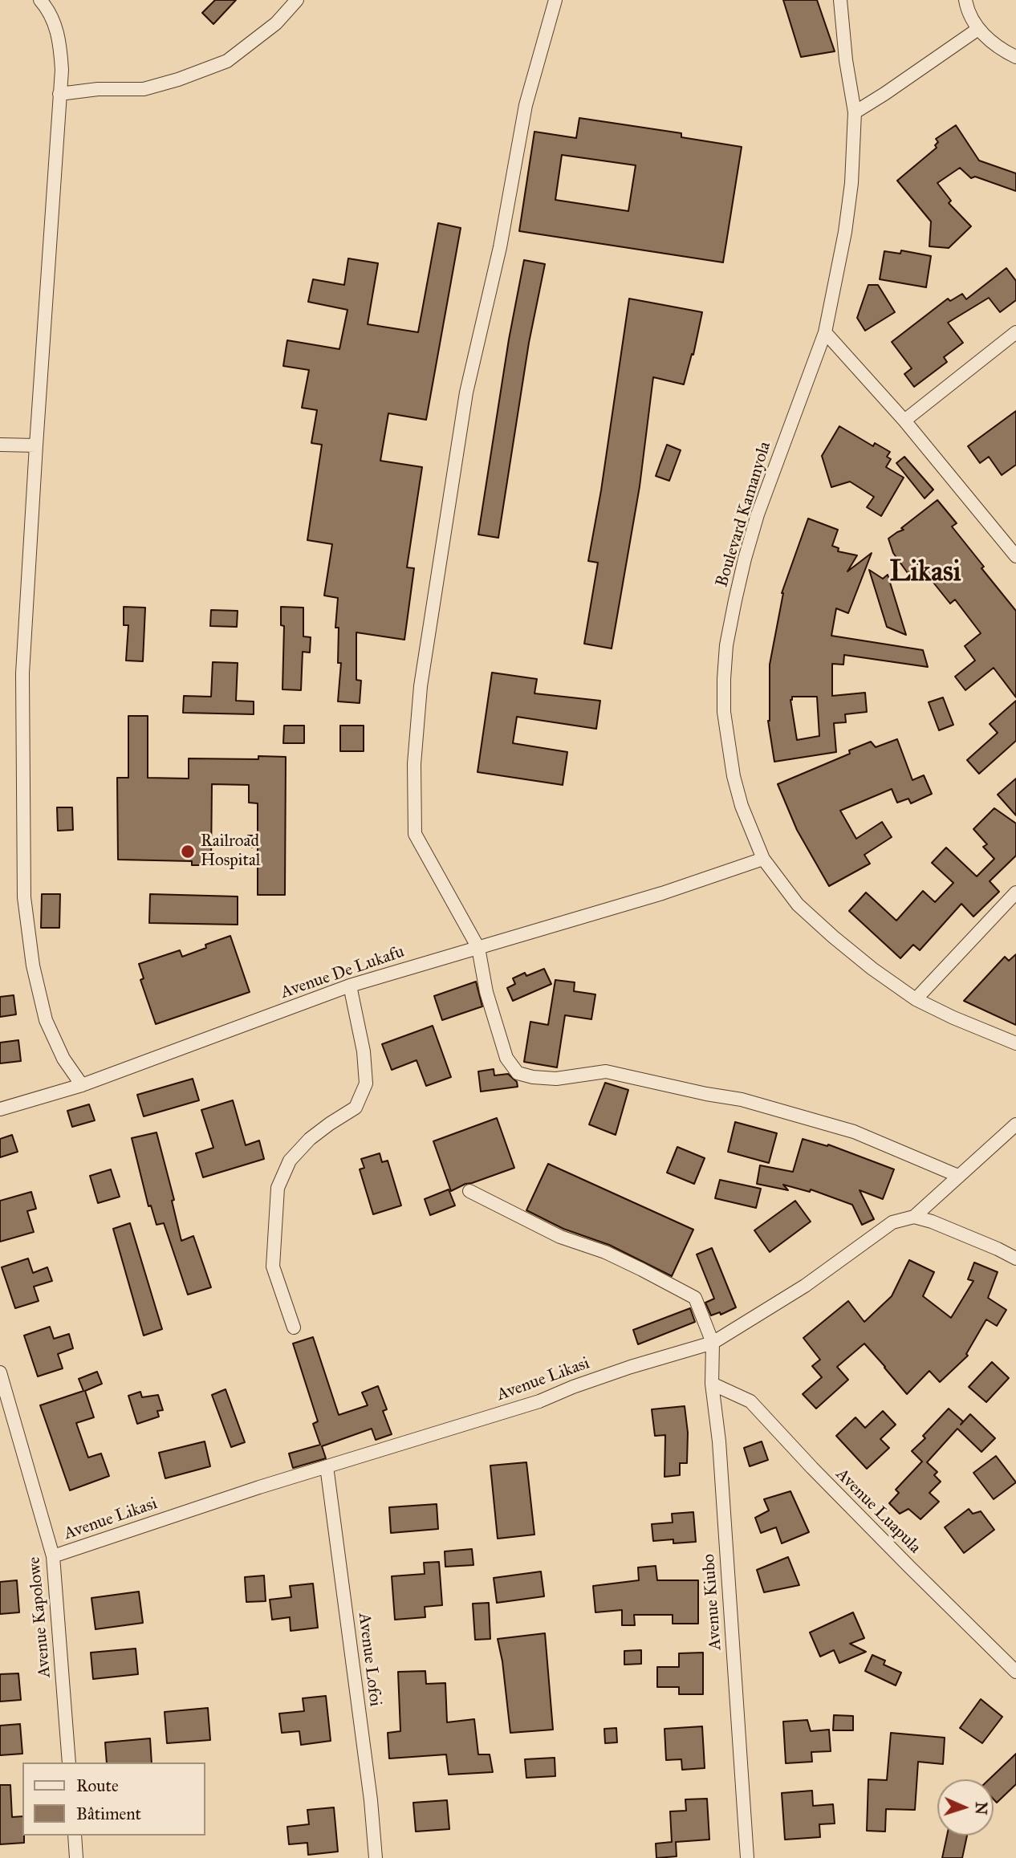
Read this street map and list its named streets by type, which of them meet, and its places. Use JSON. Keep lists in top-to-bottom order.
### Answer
{
  "streets": {
    "street": [
      "Boulevard Kamanyola",
      "Avenue De Lukafu",
      "Avenue Likasi",
      "Avenue Luapula",
      "Avenue Kiubo",
      "Avenue Kapolowe",
      "Avenue Lofoi"
    ]
  },
  "crossings": [
    ["Boulevard Kamanyola", "Avenue De Lukafu"],
    ["Avenue Likasi", "Avenue Kiubo"],
    ["Avenue Likasi", "Avenue Kapolowe"],
    ["Avenue Likasi", "Avenue Lofoi"],
    ["Avenue Luapula", "Avenue Kiubo"]
  ],
  "districts": ["Likasi"],
  "places": ["Railroad Hospital"],
  "legend": ["Route", "Bâtiment"],
  "north": "right"
}
